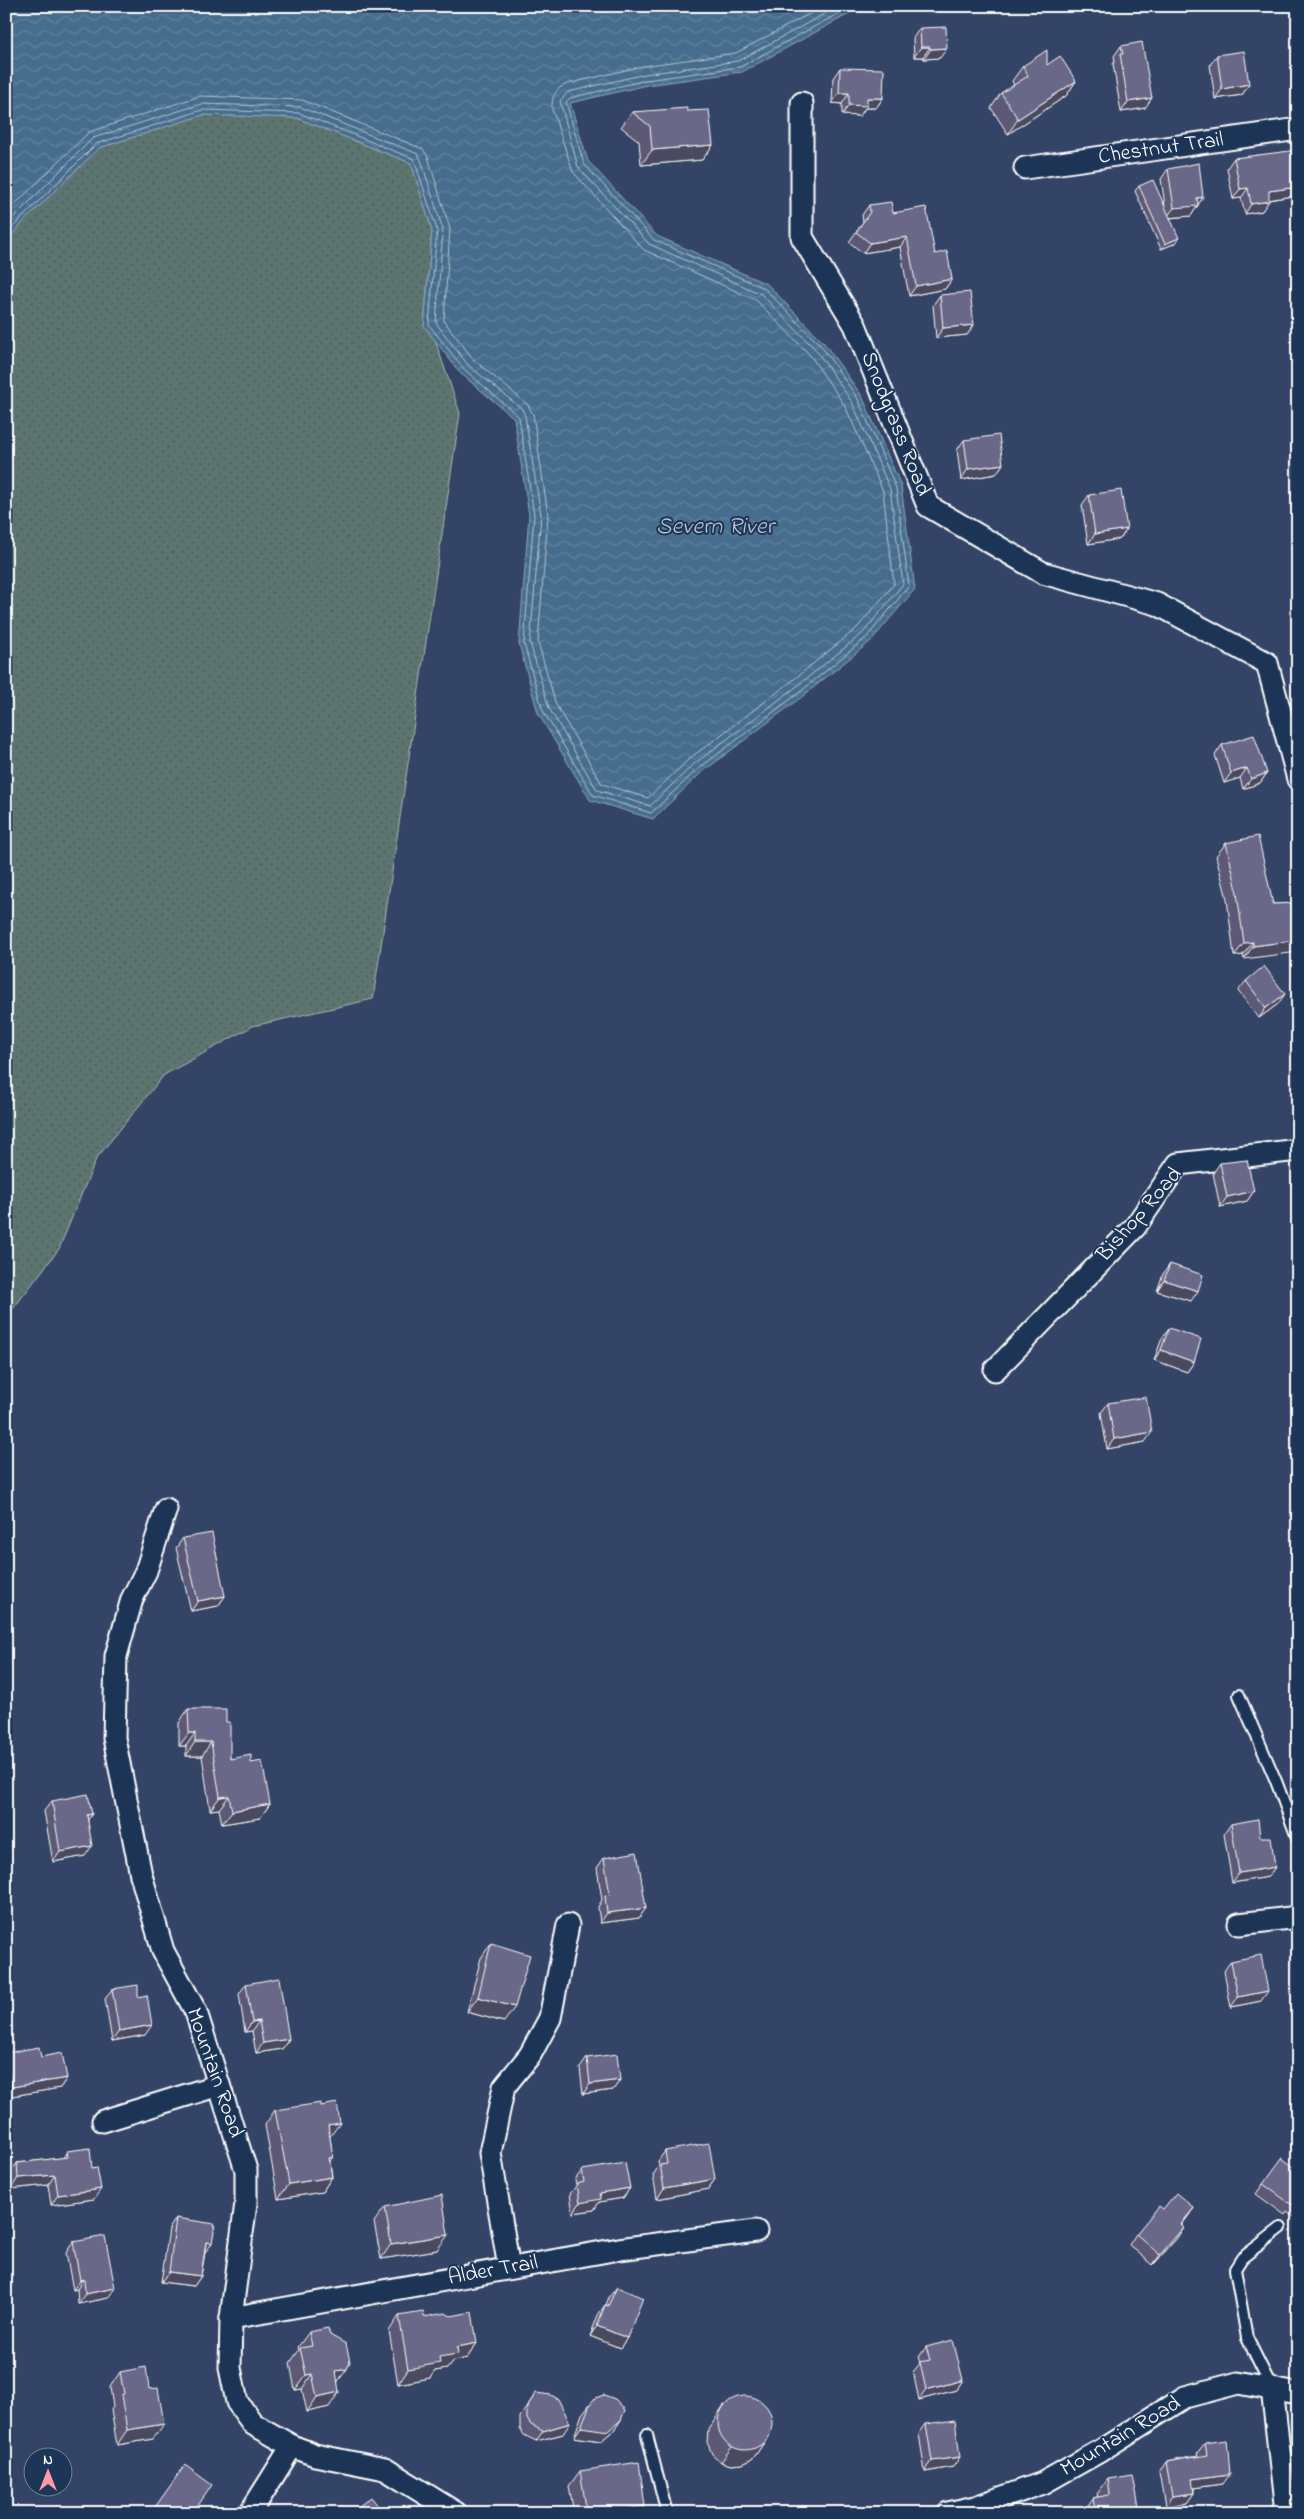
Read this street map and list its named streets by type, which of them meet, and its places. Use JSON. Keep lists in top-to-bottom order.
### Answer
{
  "streets": {
    "street": [
      "Chestnut Trail",
      "Snodgrass Road",
      "Bishop Road",
      "Mountain Road",
      "Alder Trail"
    ]
  },
  "crossings": [
    ["Mountain Road", "Alder Trail"]
  ],
  "water": ["Severn River"],
  "north": "top"
}
